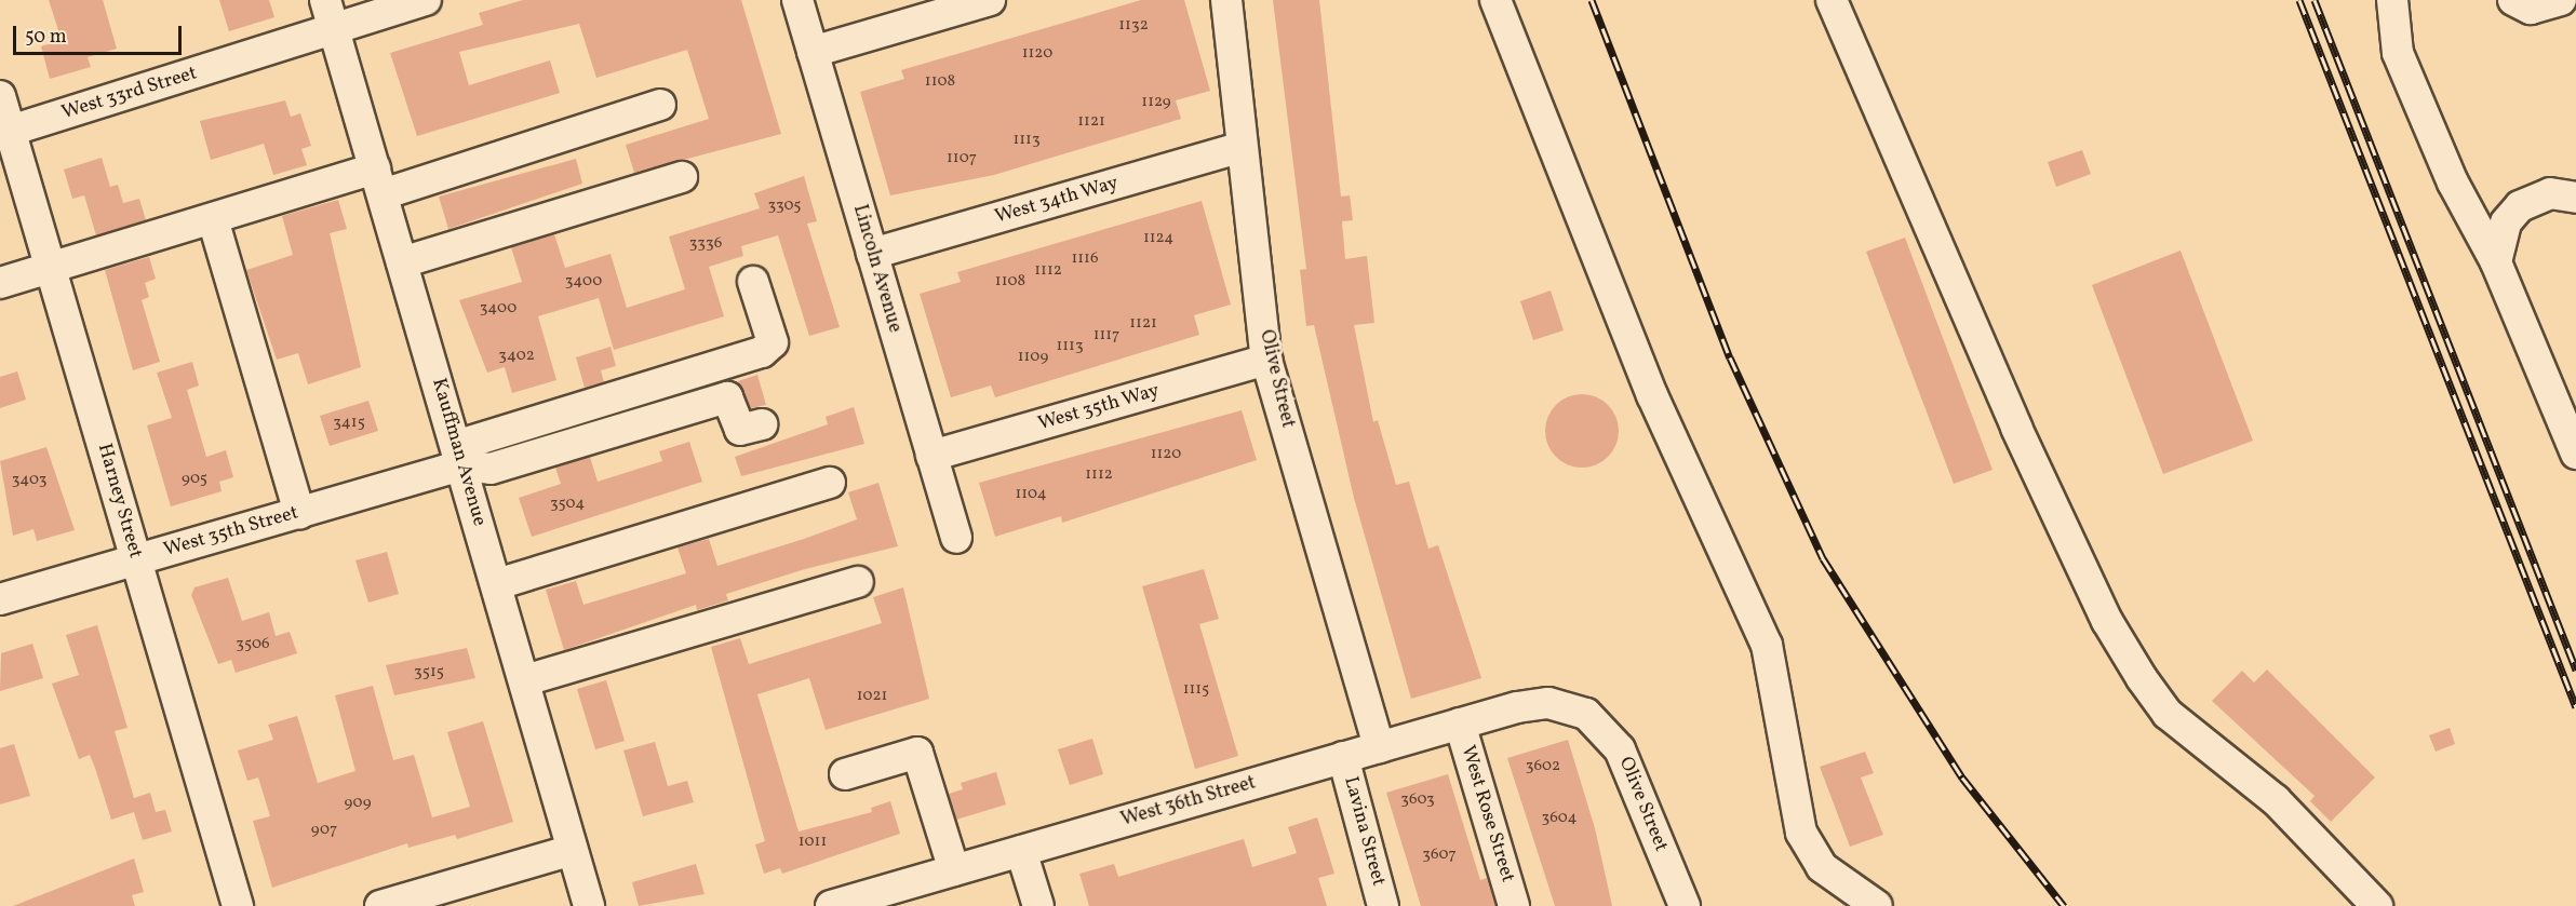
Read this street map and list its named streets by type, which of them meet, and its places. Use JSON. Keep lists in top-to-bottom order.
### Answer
{
  "streets": {
    "street": [
      "West 33rd Street",
      "West 34th Way",
      "Lincoln Avenue",
      "Olive Street",
      "West 35th Way",
      "Kauffman Avenue",
      "Harney Street",
      "West 35th Street",
      "West 36th Street",
      "West Rose Street",
      "Lavina Street"
    ]
  },
  "crossings": [
    ["West 33rd Street", "Kauffman Avenue"],
    ["West 33rd Street", "Harney Street"],
    ["West 34th Way", "Lincoln Avenue"],
    ["West 34th Way", "Olive Street"],
    ["Lincoln Avenue", "West 35th Way"],
    ["Olive Street", "West 35th Way"],
    ["Olive Street", "West 36th Street"],
    ["Kauffman Avenue", "West 35th Street"],
    ["Harney Street", "West 35th Street"],
    ["West 36th Street", "West Rose Street"],
    ["West 36th Street", "Lavina Street"]
  ],
  "house_numbers": [
    "1132",
    "1120",
    "1108",
    "1129",
    "1121",
    "1113",
    "1107",
    "3305",
    "1124",
    "3336",
    "1116",
    "1112",
    "3400",
    "1108",
    "3400",
    "1121",
    "1117",
    "1113",
    "3402",
    "1109",
    "3415",
    "1120",
    "1112",
    "905",
    "3403",
    "1104",
    "3504",
    "3506",
    "3515",
    "1115",
    "1021",
    "3602",
    "3603",
    "909",
    "3604",
    "907",
    "1011",
    "3607"
  ],
  "scale_bar": "50 m"
}
